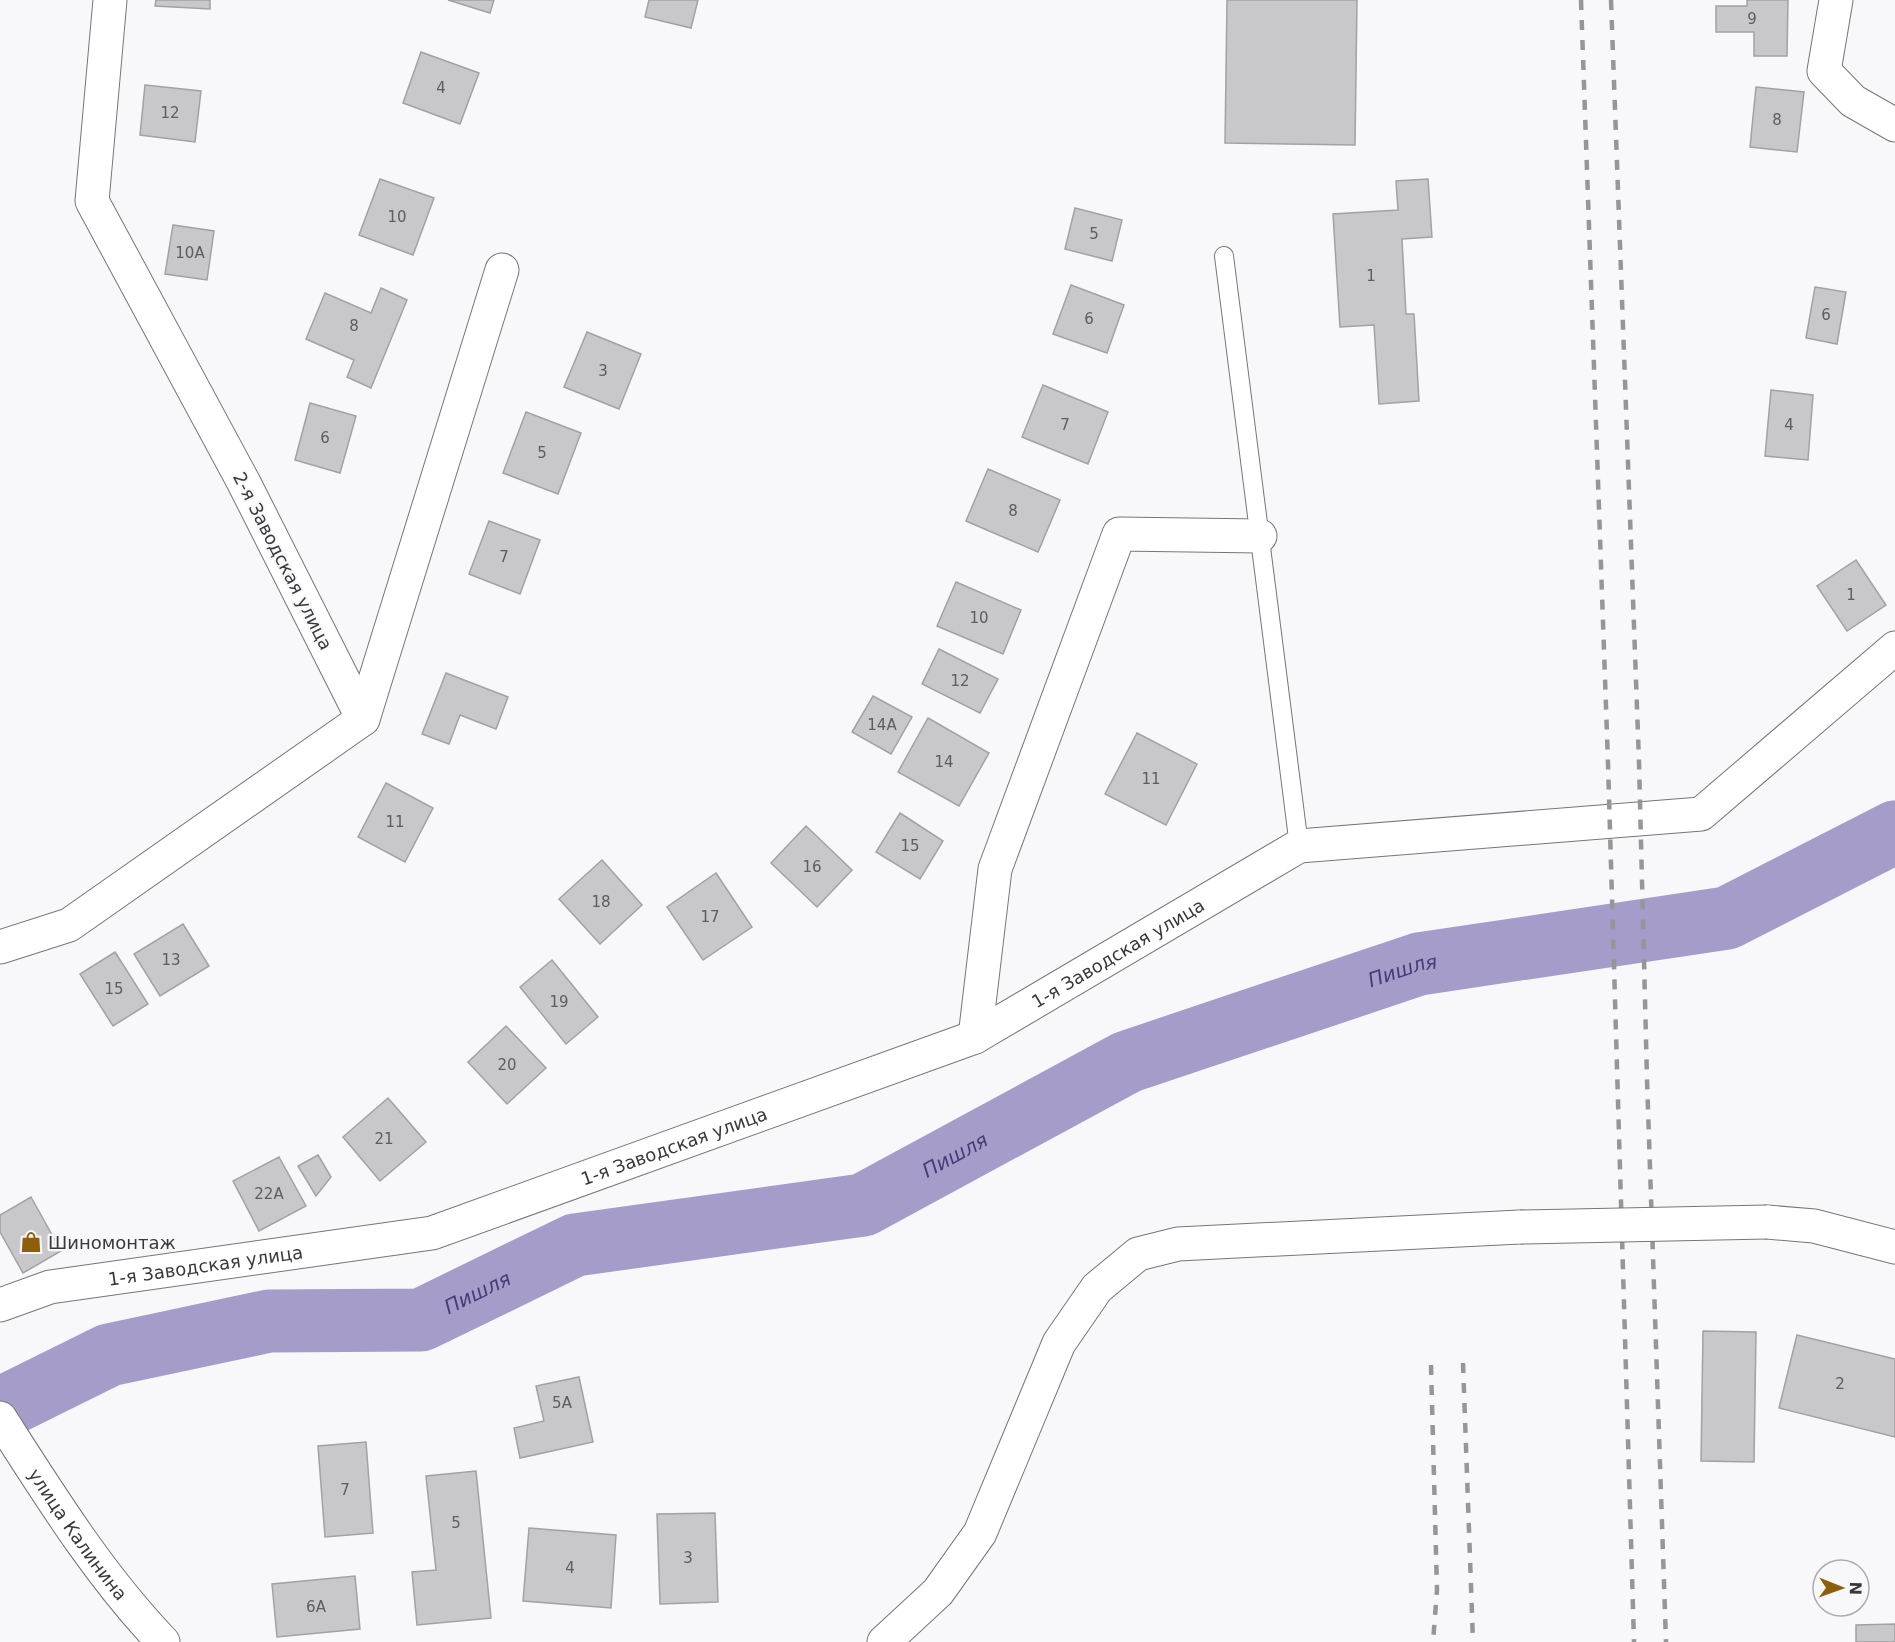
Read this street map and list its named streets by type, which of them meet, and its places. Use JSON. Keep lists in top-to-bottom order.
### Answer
{
  "streets": {
    "street": ["2-я Заводская улица", "1-я Заводская улица", "улица Калинина"]
  },
  "water": ["Пишля"],
  "places": {
    "shop": ["Шиномонтаж"]
  },
  "house_numbers": [
    "9",
    "4",
    "12",
    "8",
    "10",
    "5",
    "10А",
    "1",
    "6",
    "6",
    "8",
    "3",
    "7",
    "4",
    "6",
    "5",
    "8",
    "7",
    "1",
    "10",
    "12",
    "14А",
    "14",
    "11",
    "11",
    "15",
    "16",
    "18",
    "17",
    "13",
    "15",
    "19",
    "20",
    "21",
    "22А",
    "2",
    "5А",
    "7",
    "5",
    "3",
    "4",
    "6А"
  ],
  "north": "right"
}
